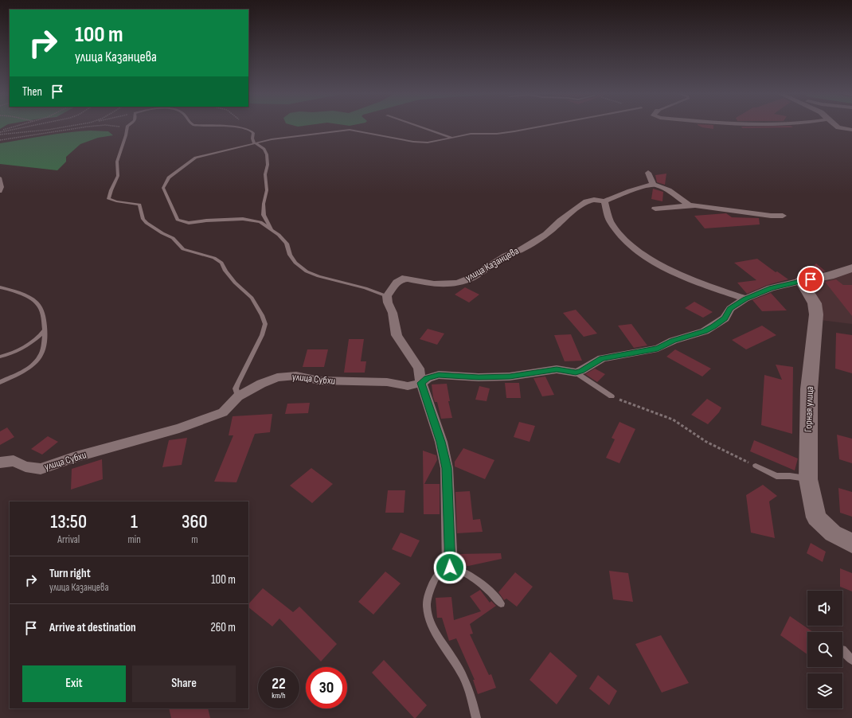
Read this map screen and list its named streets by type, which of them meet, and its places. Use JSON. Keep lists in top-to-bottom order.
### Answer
{
  "streets": {
    "street": ["улица Казанцева", "улица Субхи", "Горная улица"]
  },
  "page": {
    "turn": ["100 m", "улица Казанцева"],
    "then": "Then",
    "eta": [
      "13:50",
      "Arrival",
      "1",
      "min",
      "360",
      "m"
    ],
    "list": [
      {
        "name": "Turn right",
        "note": "улица Казанцева",
        "value": "100 m"
      },
      {
        "name": "Arrive at destination",
        "value": "260 m"
      }
    ],
    "buttons": ["Exit", "Share"],
    "speed": "22 km/h",
    "limit": "30"
  }
}
